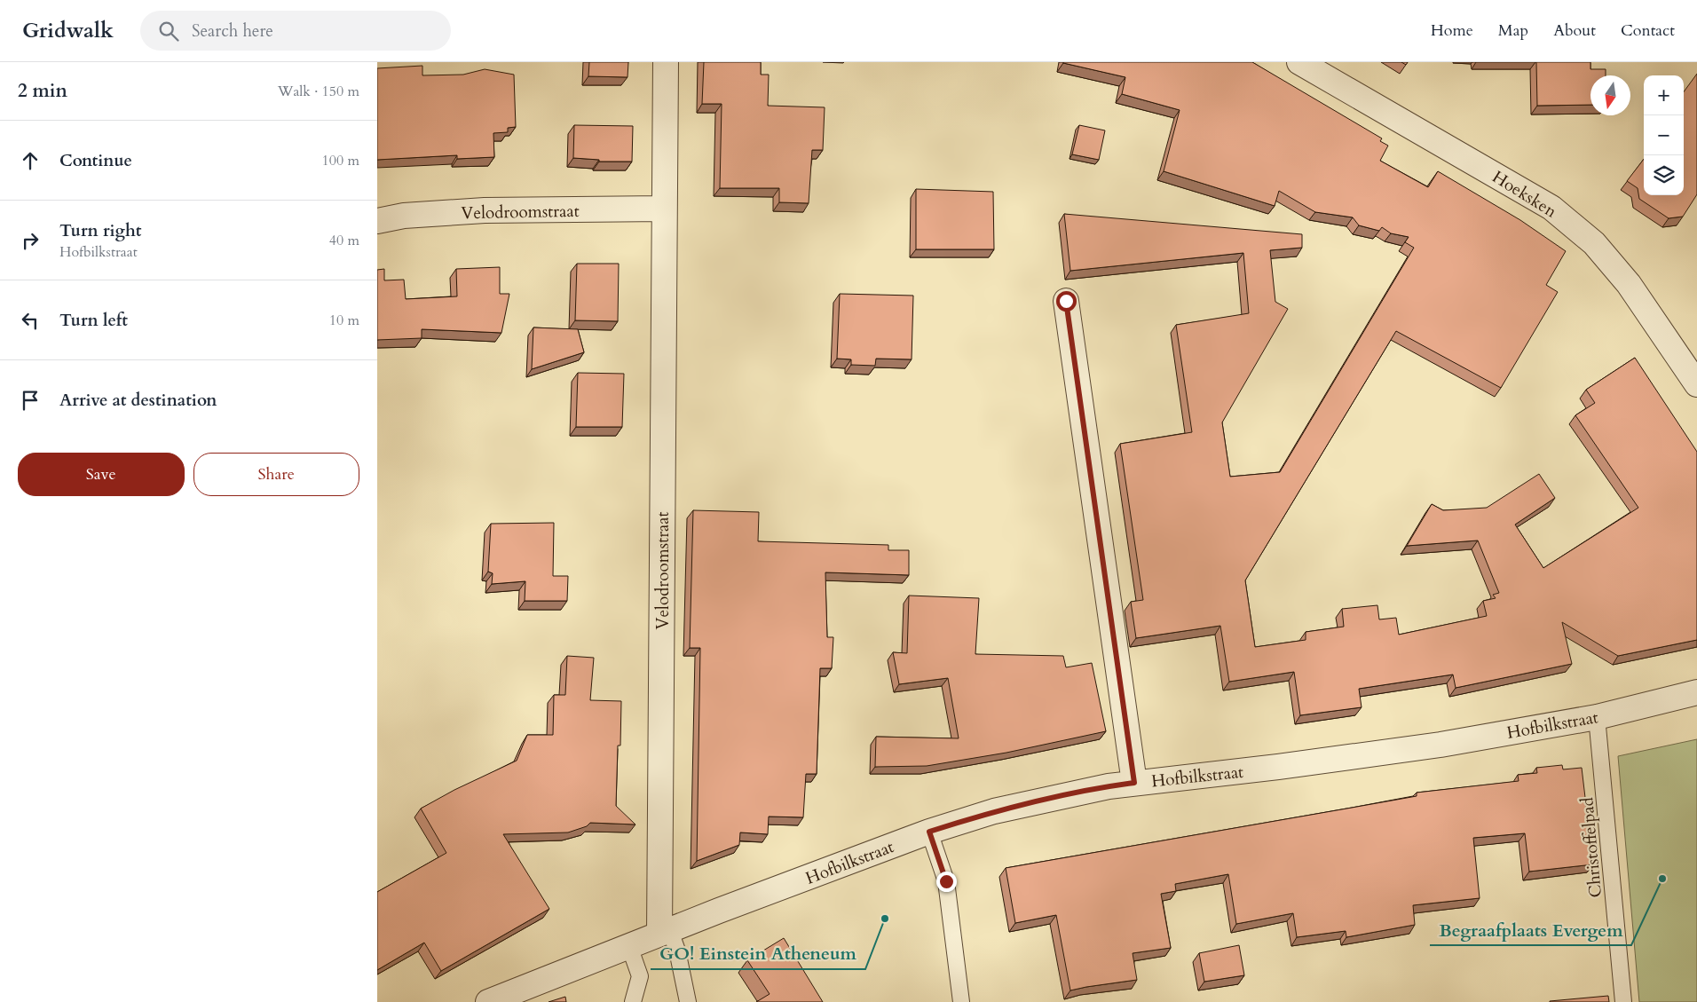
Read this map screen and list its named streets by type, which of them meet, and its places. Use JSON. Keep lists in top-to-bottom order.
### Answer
{
  "streets": {
    "street": ["Hoeksken", "Velodroomstraat", "Hofbilkstraat"],
    "lane": ["Christoffelpad"]
  },
  "crossings": [
    ["Velodroomstraat", "Hofbilkstraat"],
    ["Hofbilkstraat", "Christoffelpad"]
  ],
  "places": ["Begraafplaats Evergem", "GO! Einstein Atheneum"],
  "north": "bottom",
  "page": {
    "header": "Gridwalk",
    "search": "Search here",
    "nav": [
      "Home",
      "Map",
      "About",
      "Contact"
    ],
    "heading": ["2 min", "Walk · 150 m"],
    "map_buttons": ["+", "−"],
    "list": [
      ["Continue", "100 m"],
      ["Turn right", "Hofbilkstraat", "40 m"],
      ["Turn left", "10 m"],
      "Arrive at destination"
    ],
    "buttons": ["Save", "Share"]
  }
}
